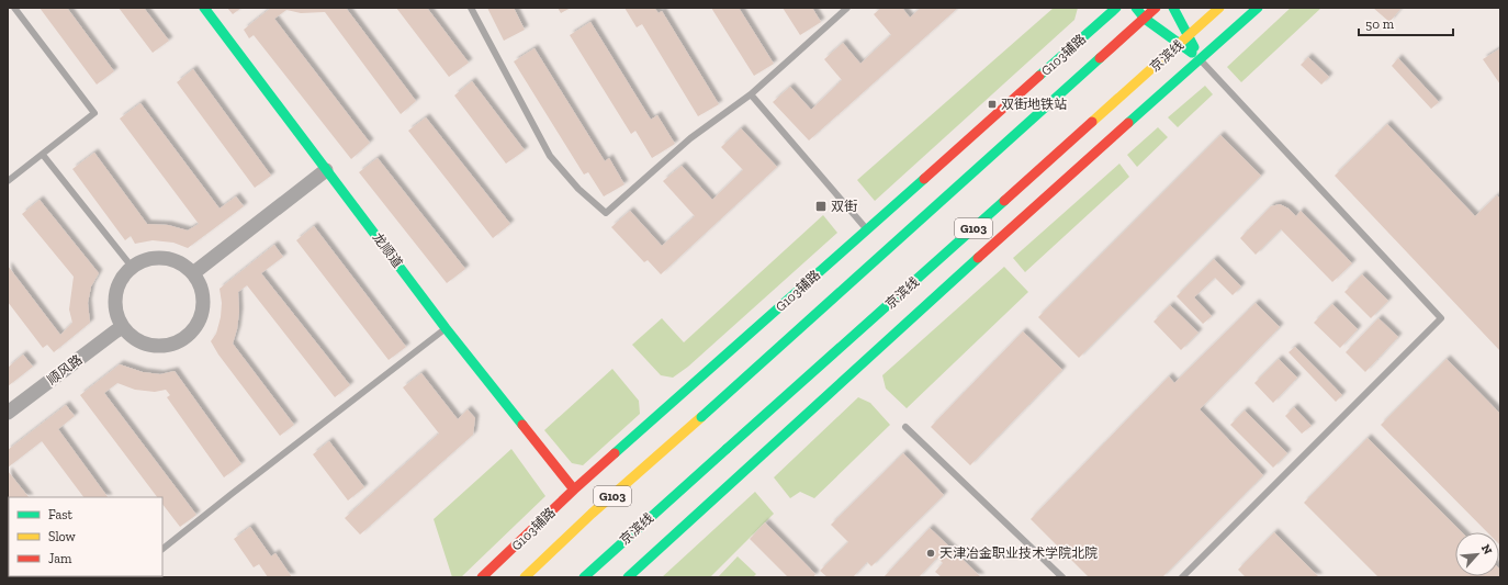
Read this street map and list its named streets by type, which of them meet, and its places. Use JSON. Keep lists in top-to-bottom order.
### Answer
{
  "streets": {
    "main road": [
      "G103辅路",
      "京滨线",
      "G103",
      "龙顺道"
    ],
    "street": ["顺风路"]
  },
  "crossings": [
    ["G103辅路", "龙顺道"]
  ],
  "places": {
    "transit": ["双街地铁站", "双街"],
    "other": ["天津冶金职业技术学院北院"]
  },
  "legend": ["Fast", "Slow", "Jam"],
  "scale_bar": "50 m",
  "north": "top right"
}
